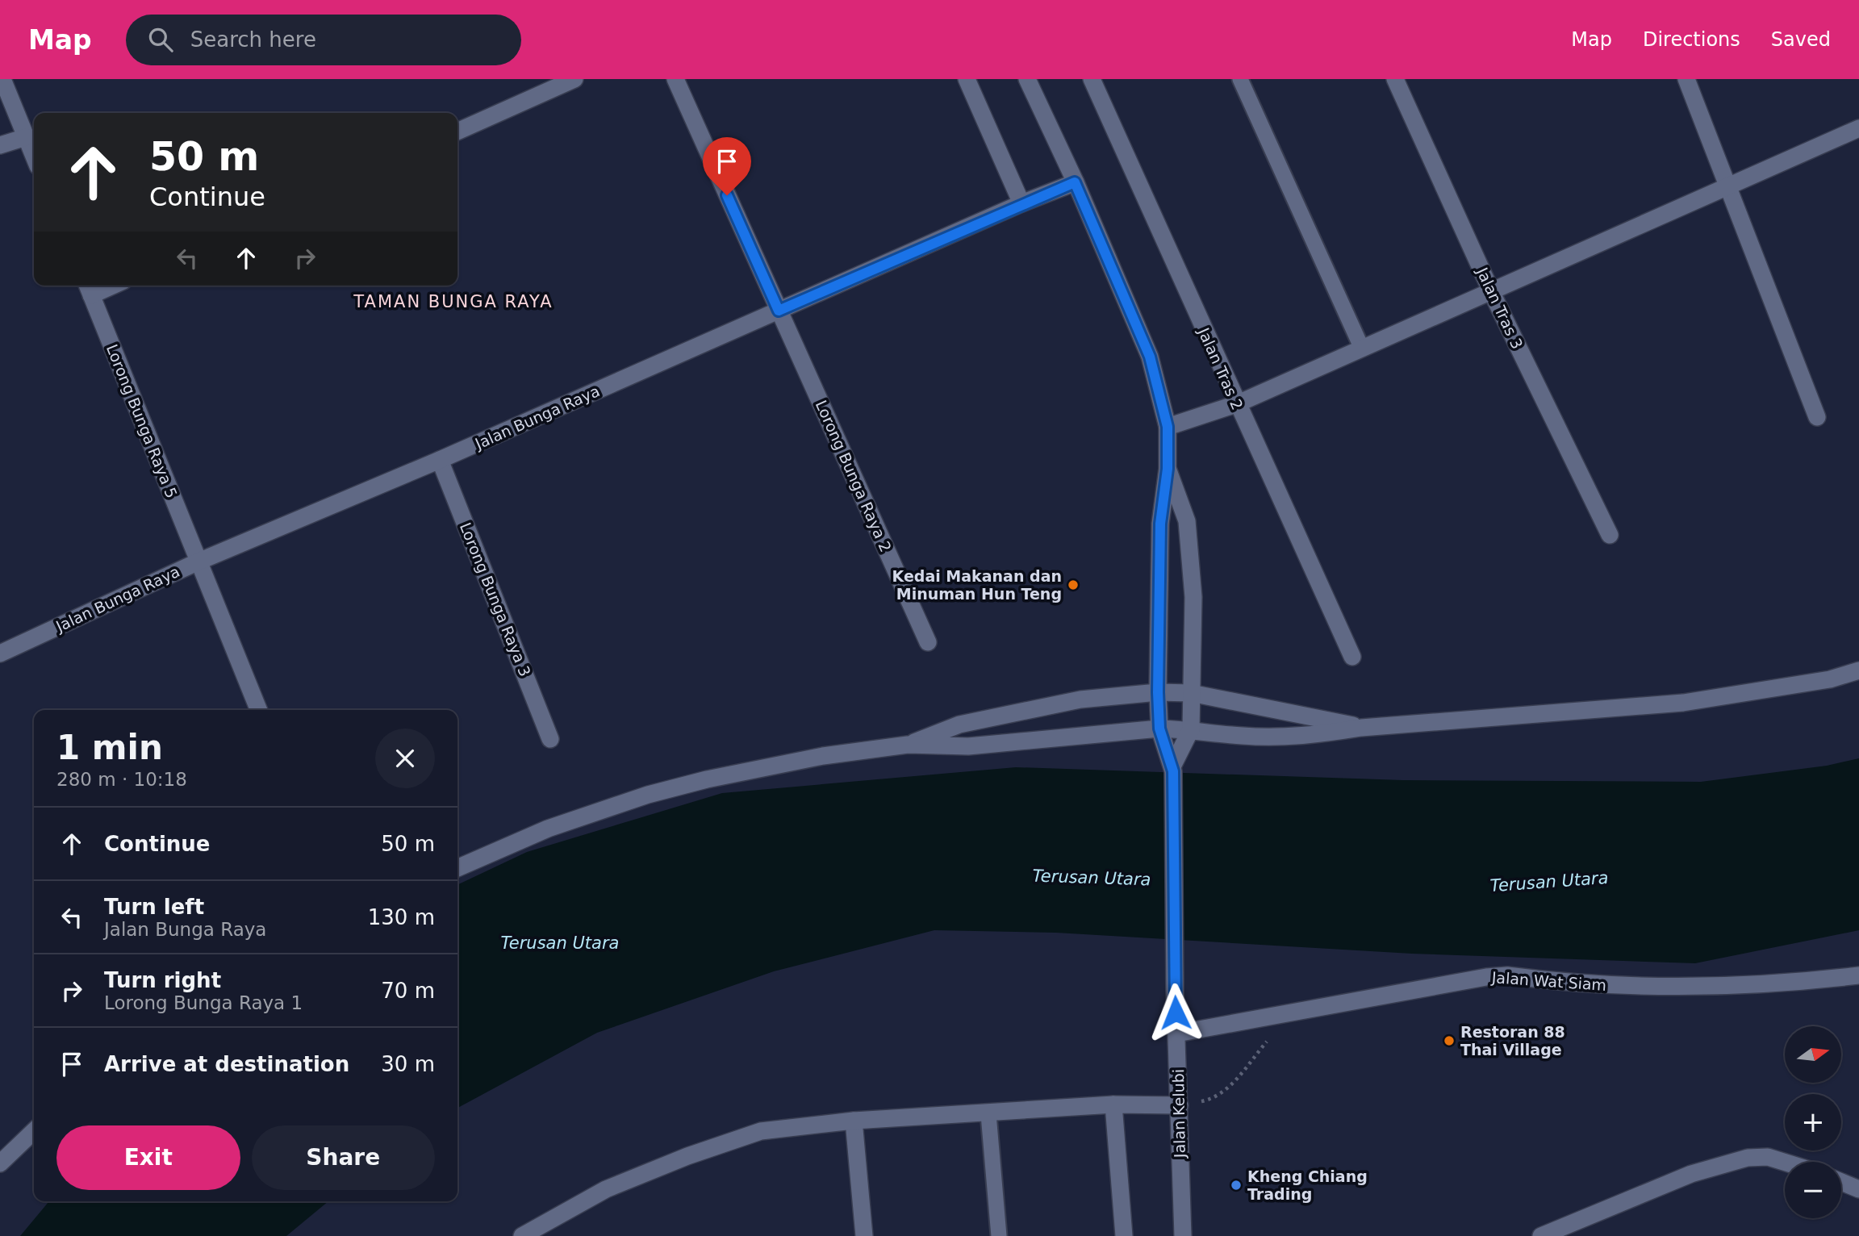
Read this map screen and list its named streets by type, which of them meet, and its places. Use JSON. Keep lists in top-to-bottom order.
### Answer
{
  "streets": {
    "street": [
      "Jalan Tras 3",
      "Jalan Tras 2",
      "Jalan Bunga Raya",
      "Lorong Bunga Raya 5",
      "Lorong Bunga Raya 2",
      "Lorong Bunga Raya 3",
      "Jalan Wat Siam",
      "Jalan Kelubi"
    ]
  },
  "crossings": [
    ["Jalan Bunga Raya", "Lorong Bunga Raya 5"],
    ["Jalan Bunga Raya", "Lorong Bunga Raya 2"],
    ["Jalan Bunga Raya", "Lorong Bunga Raya 3"],
    ["Jalan Wat Siam", "Jalan Kelubi"]
  ],
  "districts": ["TAMAN BUNGA RAYA"],
  "water": ["Terusan Utara"],
  "places": ["Kedai Makanan dan Minuman Hun Teng", "Restoran 88 Thai Village", "Kheng Chiang Trading"],
  "north": "right",
  "page": {
    "header": "Map",
    "search": "Search here",
    "nav": ["Map", "Directions", "Saved"],
    "turn": ["50 m", "Continue"],
    "heading": ["1 min", "280 m · 10:18"],
    "list": [
      {
        "name": "Continue",
        "value": "50 m"
      },
      {
        "name": "Turn left",
        "note": "Jalan Bunga Raya",
        "value": "130 m"
      },
      {
        "name": "Turn right",
        "note": "Lorong Bunga Raya 1",
        "value": "70 m"
      },
      {
        "name": "Arrive at destination",
        "value": "30 m"
      }
    ],
    "map_buttons": ["+", "−"],
    "buttons": ["Exit", "Share"]
  }
}
